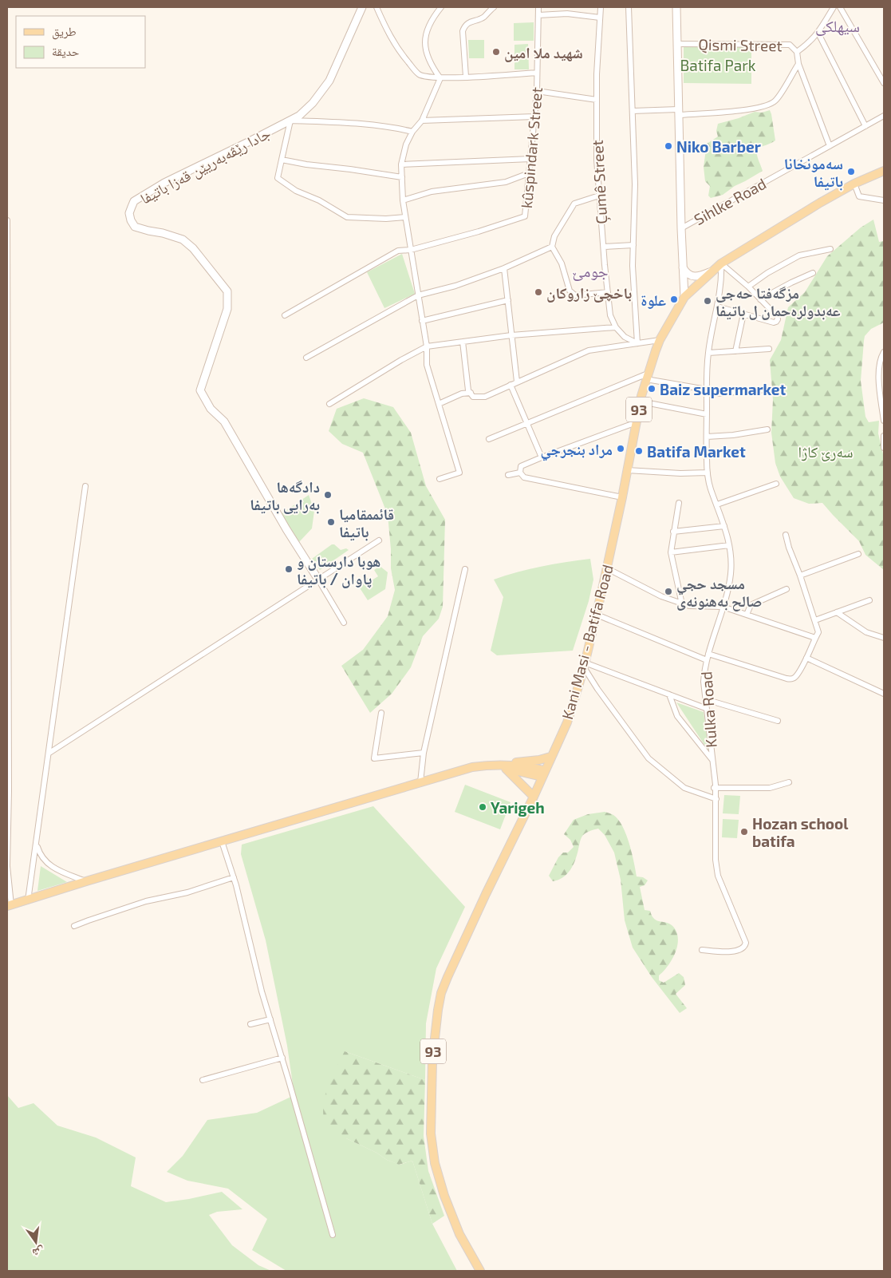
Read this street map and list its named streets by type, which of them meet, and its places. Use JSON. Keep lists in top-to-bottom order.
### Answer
{
  "streets": {
    "main road": ["93", "Kani Masi - Batifa Road"],
    "street": [
      "Qismi Street",
      "kûspindark Street",
      "جادا رێڤه‌به‌ريێن قه‌زا باتيفا",
      "Çumê Street",
      "Sihlke Road",
      "Kulka Road"
    ]
  },
  "crossings": [
    ["Qismi Street", "Sihlke Road"],
    ["Kani Masi - Batifa Road", "Kulka Road"]
  ],
  "districts": ["سيهلكى", "جومێ"],
  "parks": ["Batifa Park", "سەرێ کاژا"],
  "places": [
    "شهيد ملا امين",
    "Niko Barber",
    "سه‌مونخانا باتيفا",
    "باخچێ زاروکان",
    "علوة",
    "مزگەفتا حەجی عەبدولرەحمان ل باتیفا",
    "Baiz supermarket",
    "مراد بنجرجي",
    "Batifa Market",
    "دادگه‌ها به‌رايى باتيفا",
    "قائممقاميا باتيفا",
    "هوبا دارستان و پاوان / باتيفا",
    "مسجد حجي صالح بەھنونەی",
    "Yarigeh",
    "Hozan school batifa"
  ],
  "legend": ["طريق", "حديقة"],
  "north": "bottom"
}
